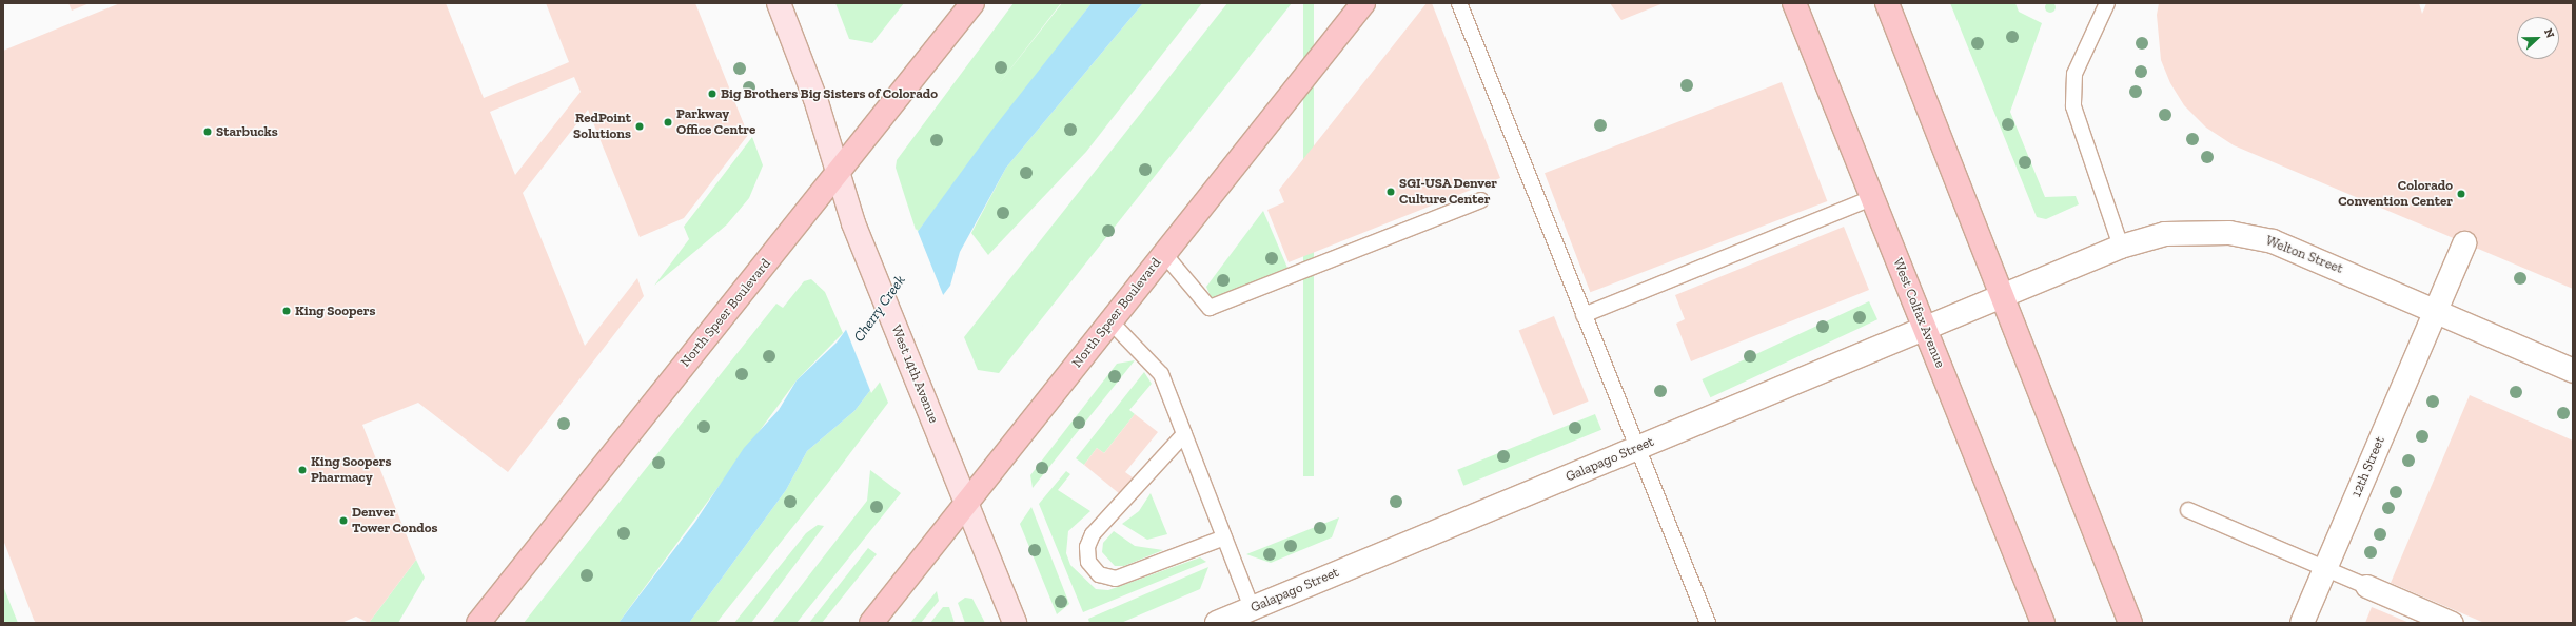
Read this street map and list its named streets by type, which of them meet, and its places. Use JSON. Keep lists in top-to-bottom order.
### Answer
{
  "streets": {
    "main road": ["North Speer Boulevard", "West Colfax Avenue", "West 14th Avenue"],
    "street": ["Welton Street", "Galapago Street", "12th Street"]
  },
  "crossings": [
    ["Welton Street", "Galapago Street"],
    ["Welton Street", "12th Street"],
    ["North Speer Boulevard", "West 14th Avenue"],
    ["West Colfax Avenue", "Galapago Street"]
  ],
  "water": ["Cherry Creek"],
  "places": [
    "Big Brothers Big Sisters of Colorado",
    "Parkway Office Centre",
    "RedPoint Solutions",
    "Starbucks",
    "SGI-USA Denver Culture Center",
    "Colorado Convention Center",
    "King Soopers",
    "King Soopers Pharmacy",
    "Denver Tower Condos"
  ],
  "north": "right"
}
